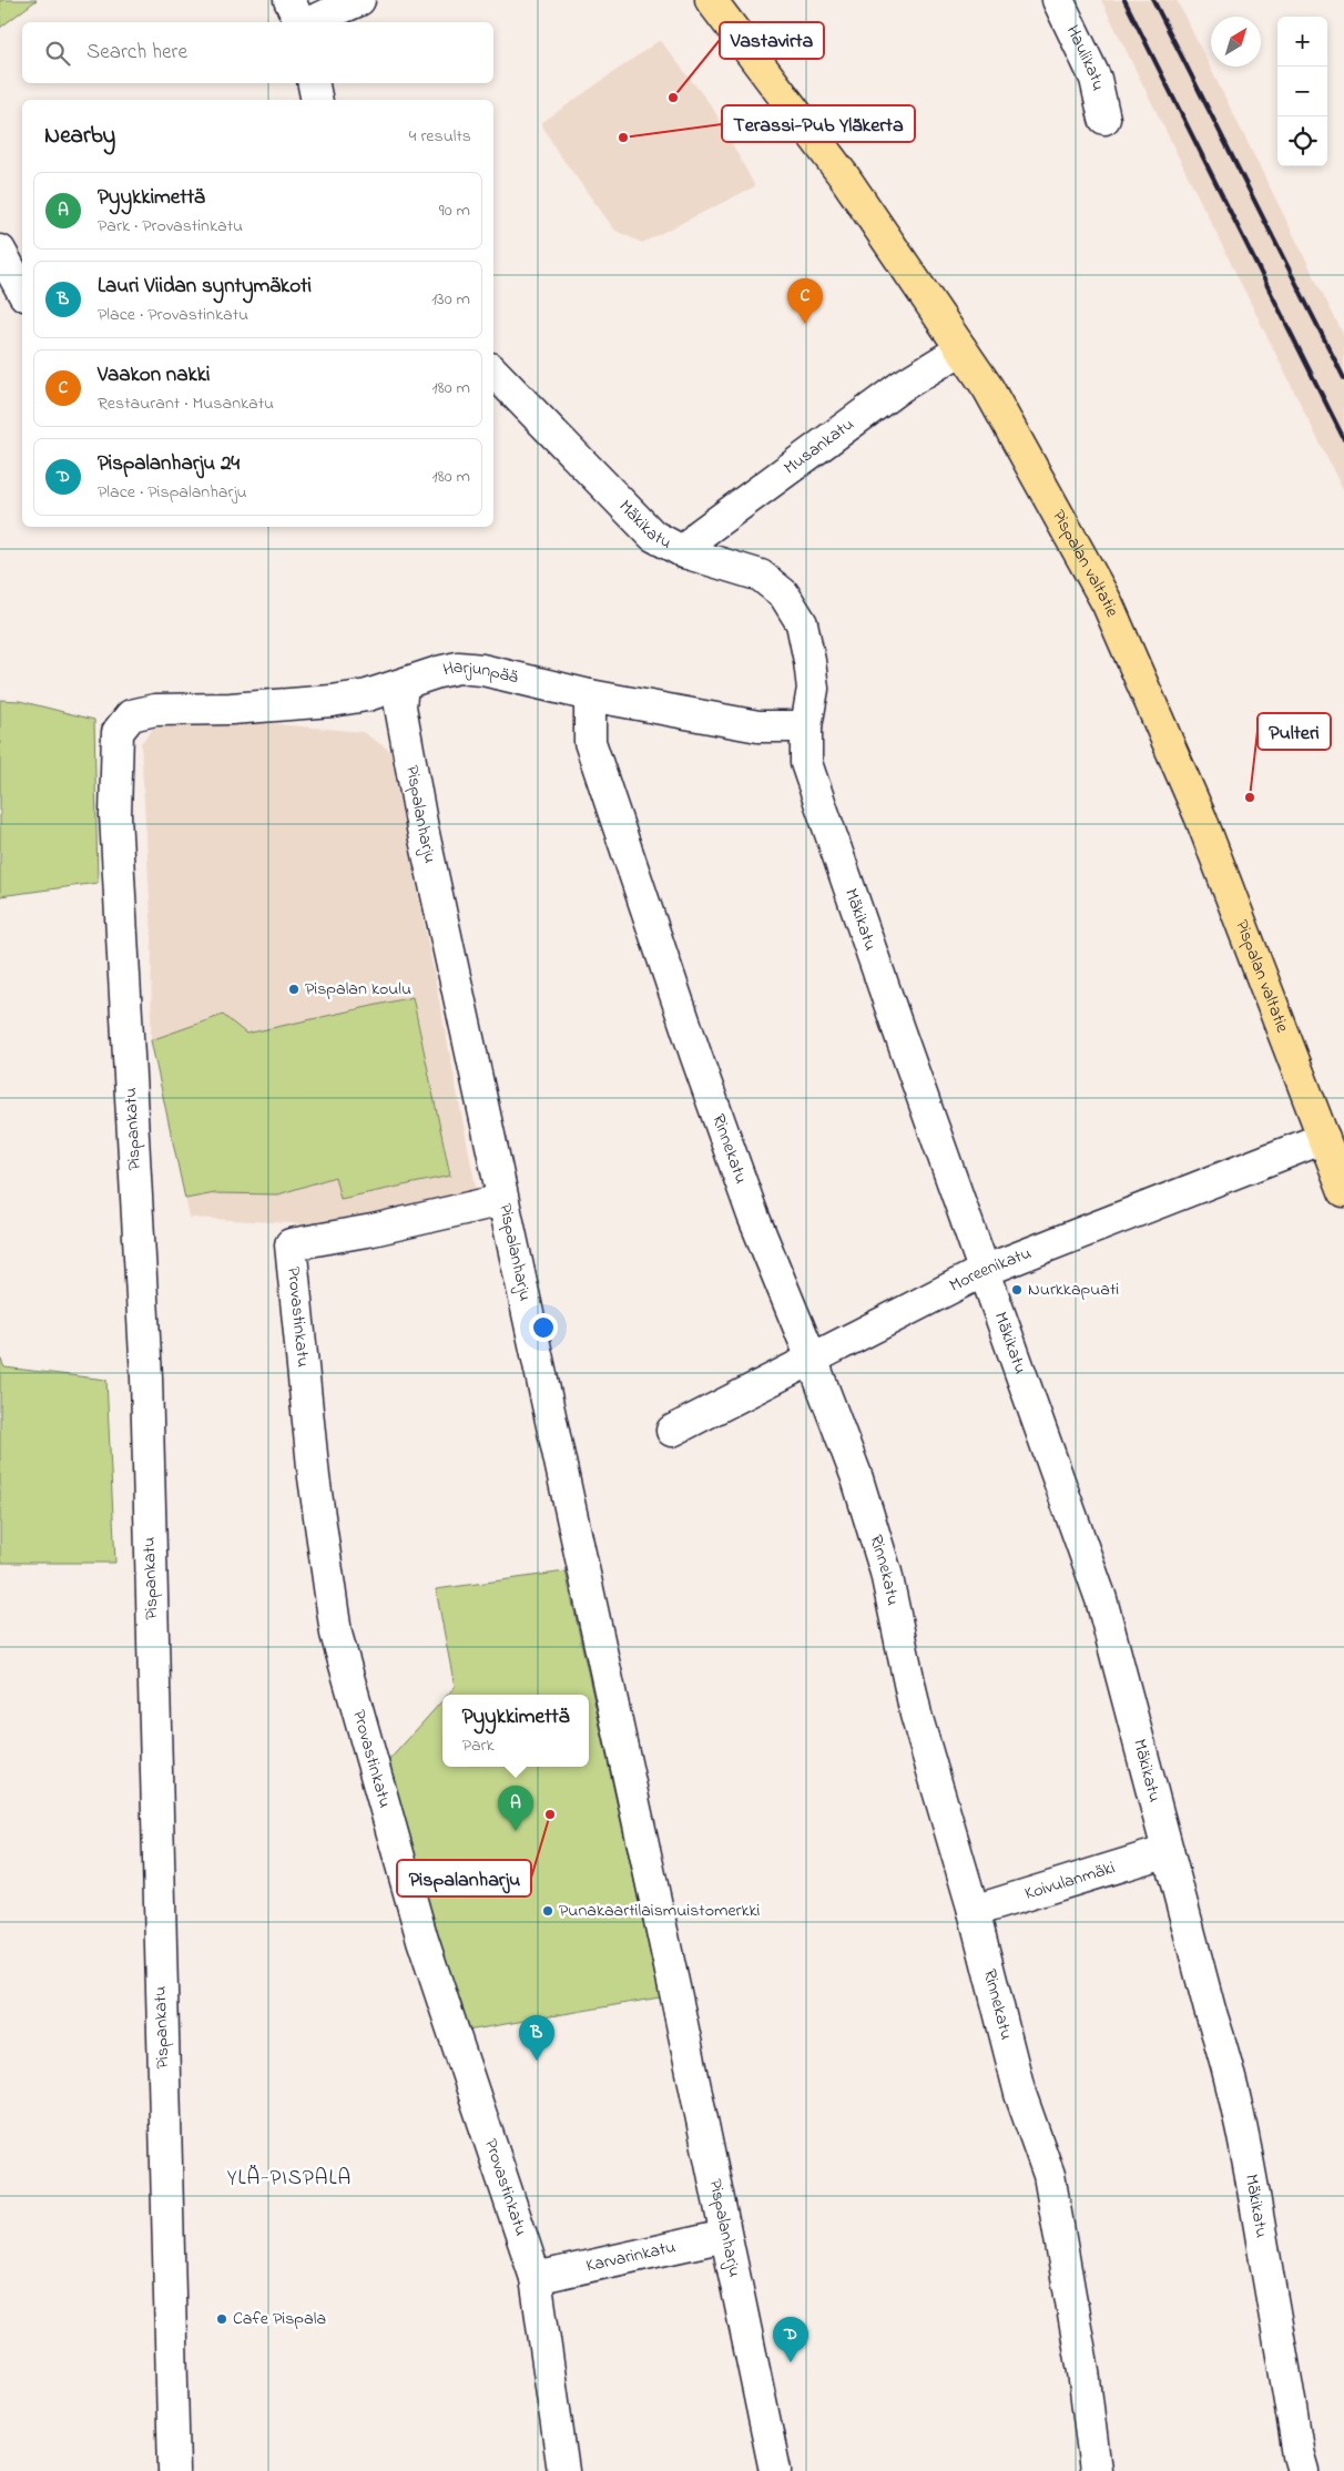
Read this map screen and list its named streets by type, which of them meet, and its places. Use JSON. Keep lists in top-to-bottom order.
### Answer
{
  "streets": {
    "main road": ["Pispalan valtatie"],
    "street": [
      "Haulikatu",
      "Musankatu",
      "Mäkikatu",
      "Harjunpää",
      "Pispalanharju",
      "Pispankatu",
      "Rinnekatu",
      "Moreenikatu",
      "Provastinkatu",
      "Koivulanmäki",
      "Karvarinkatu"
    ]
  },
  "crossings": [
    ["Musankatu", "Mäkikatu"],
    ["Musankatu", "Pispalan valtatie"],
    ["Mäkikatu", "Harjunpää"],
    ["Mäkikatu", "Moreenikatu"],
    ["Mäkikatu", "Koivulanmäki"],
    ["Pispalan valtatie", "Moreenikatu"],
    ["Harjunpää", "Pispalanharju"],
    ["Harjunpää", "Pispankatu"],
    ["Harjunpää", "Rinnekatu"],
    ["Pispalanharju", "Provastinkatu"],
    ["Pispalanharju", "Karvarinkatu"],
    ["Rinnekatu", "Moreenikatu"],
    ["Rinnekatu", "Koivulanmäki"],
    ["Provastinkatu", "Karvarinkatu"]
  ],
  "districts": ["YLÄ-PISPALA"],
  "places": [
    "Vastavirta",
    "Terassi-Pub Yläkerta",
    "Pulteri",
    "Pispalan koulu",
    "Nurkkapuati",
    "Pispalanharju",
    "Punakaartilaismuistomerkki",
    "Cafe Pispala"
  ],
  "north": "top right",
  "page": {
    "map_buttons": ["+", "−"],
    "search": "Search here",
    "heading": ["Nearby", "4 results"],
    "list": [
      {
        "mark": "A",
        "name": "Pyykkimettä",
        "note": "Park · Provastinkatu",
        "value": "90 m"
      },
      {
        "mark": "B",
        "name": "Lauri Viidan syntymäkoti",
        "note": "Place · Provastinkatu",
        "value": "130 m"
      },
      {
        "mark": "C",
        "name": "Vaakon nakki",
        "note": "Restaurant · Musankatu",
        "value": "180 m"
      },
      {
        "mark": "D",
        "name": "Pispalanharju 24",
        "note": "Place · Pispalanharju",
        "value": "180 m"
      }
    ],
    "pins": [
      "C",
      "A",
      "B",
      "D"
    ],
    "popup": ["Pyykkimettä", "Park"]
  }
}
